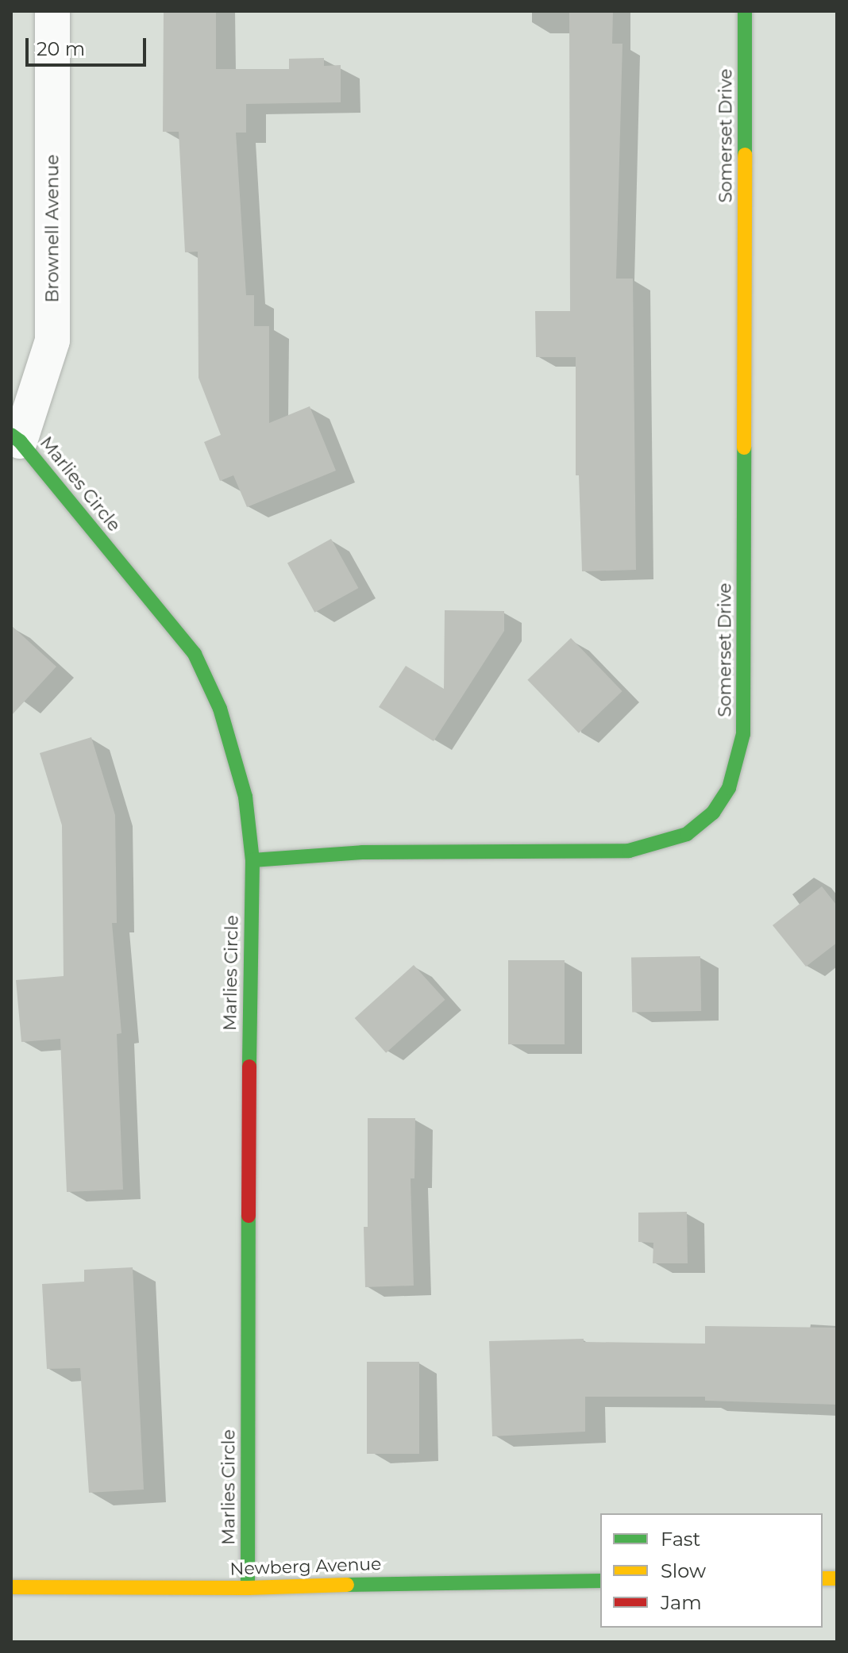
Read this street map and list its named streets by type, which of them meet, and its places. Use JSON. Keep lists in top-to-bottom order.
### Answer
{
  "streets": {
    "street": [
      "Somerset Drive",
      "Brownell Avenue",
      "Marlies Circle",
      "Newberg Avenue"
    ]
  },
  "crossings": [
    ["Somerset Drive", "Marlies Circle"],
    ["Brownell Avenue", "Marlies Circle"],
    ["Marlies Circle", "Newberg Avenue"]
  ],
  "legend": ["Fast", "Slow", "Jam"],
  "scale_bar": "20 m"
}
